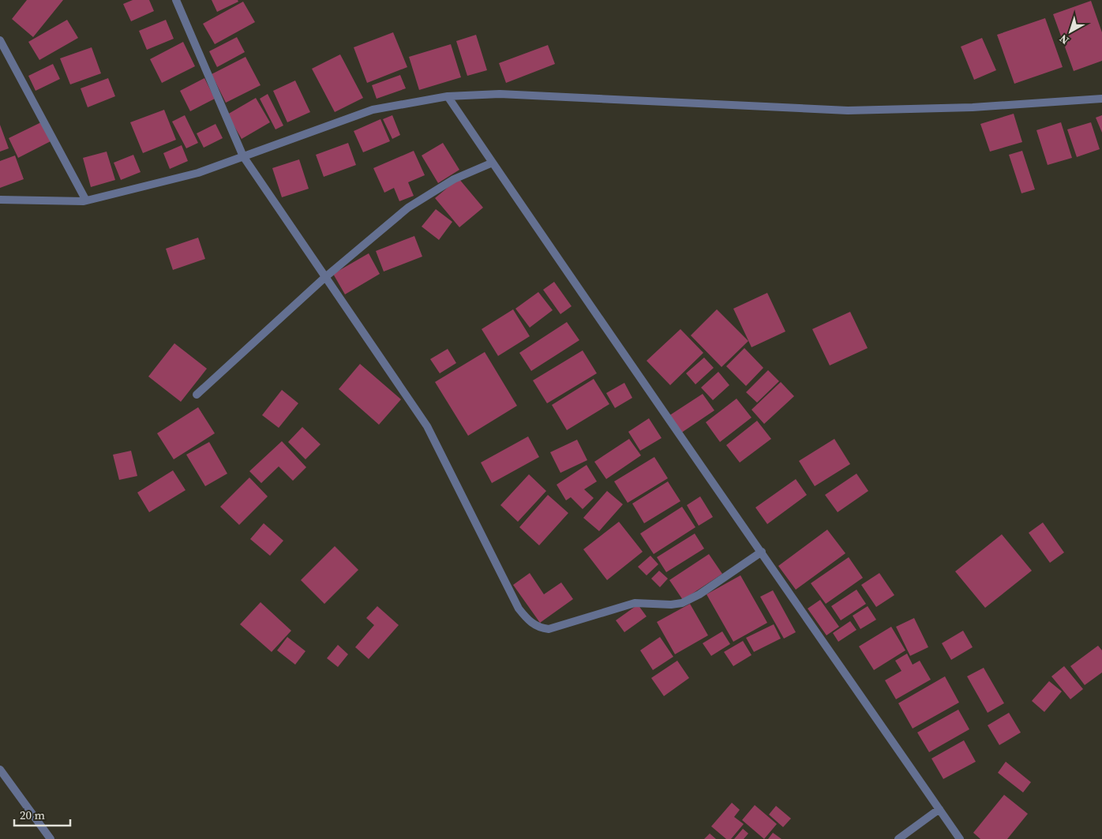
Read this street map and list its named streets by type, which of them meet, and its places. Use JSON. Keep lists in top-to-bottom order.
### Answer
{
  "scale_bar": "20 m",
  "north": "bottom left"
}
